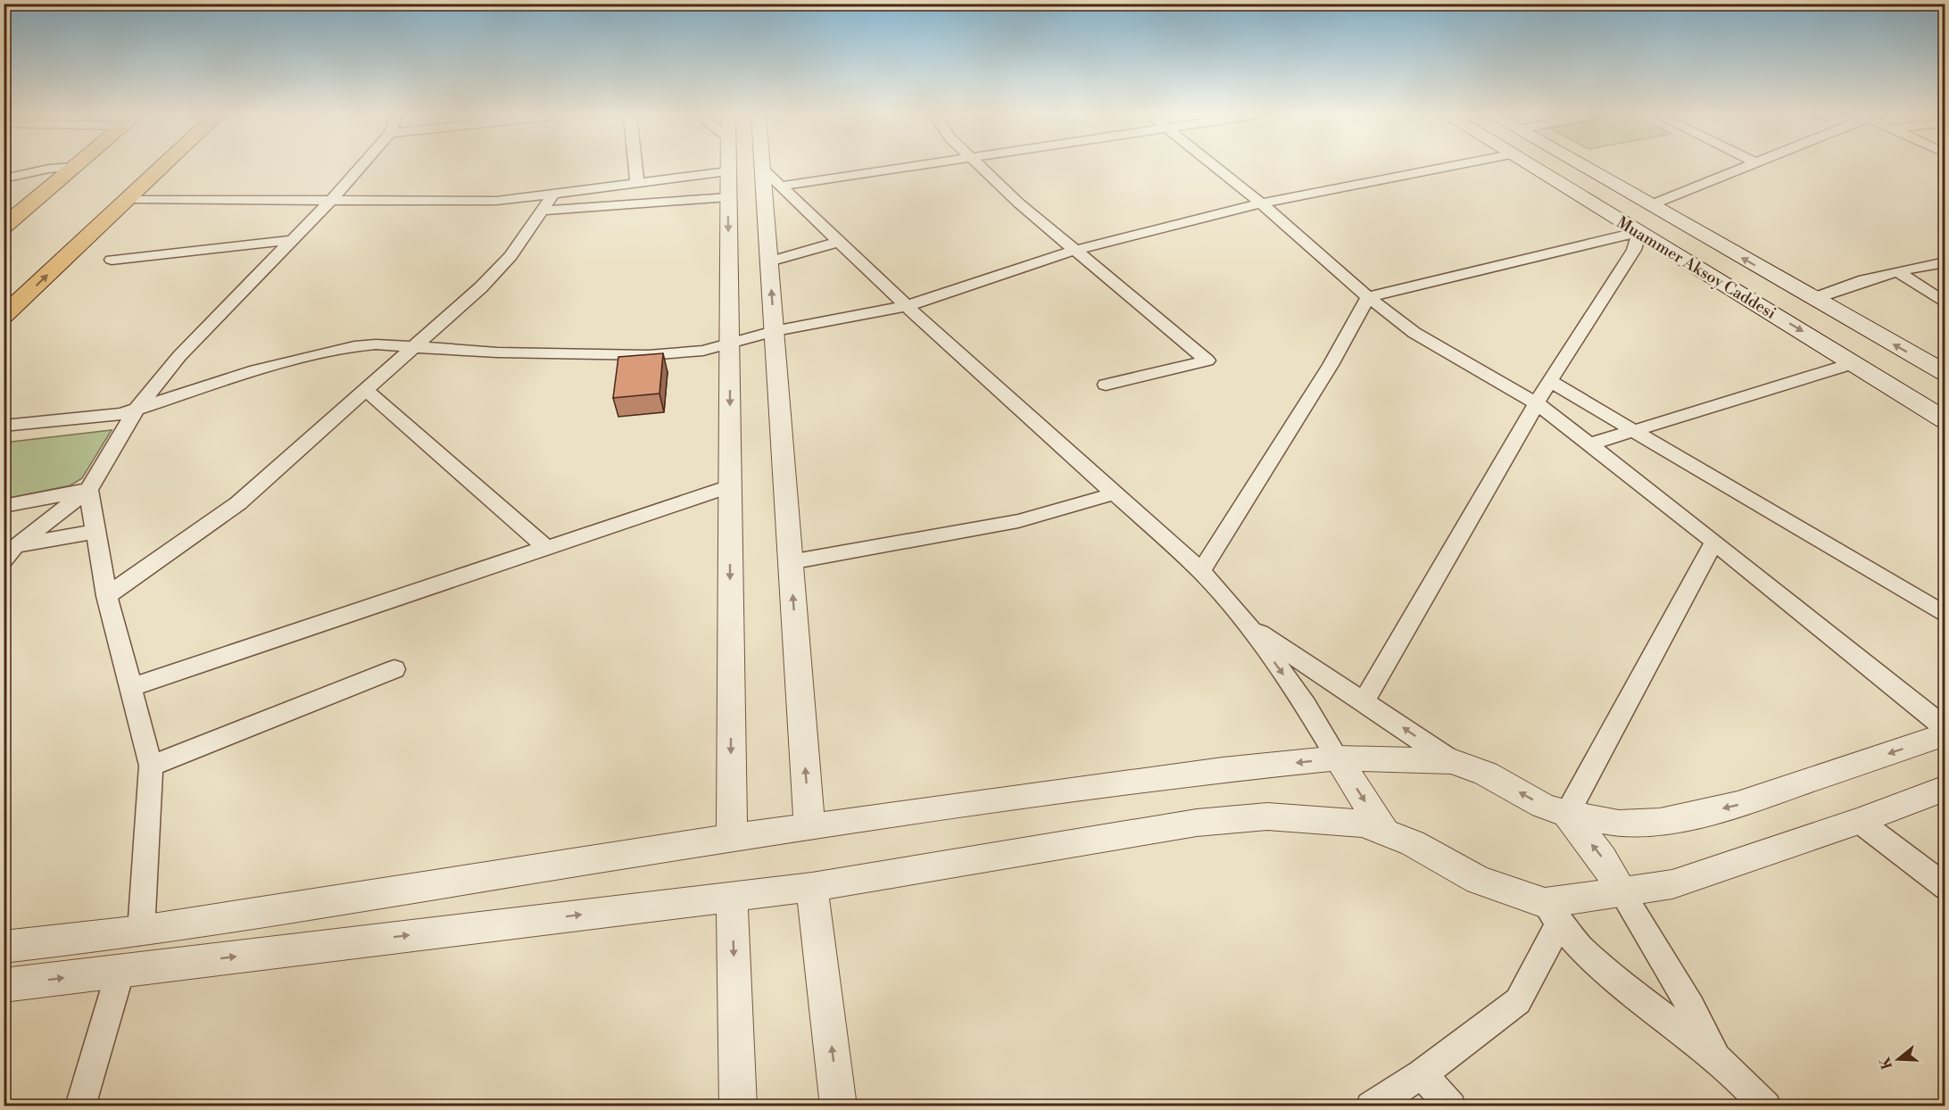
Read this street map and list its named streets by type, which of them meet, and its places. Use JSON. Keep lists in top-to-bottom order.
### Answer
{
  "streets": {
    "main road": ["Muammer Aksoy Caddesi"]
  },
  "north": "left"
}
